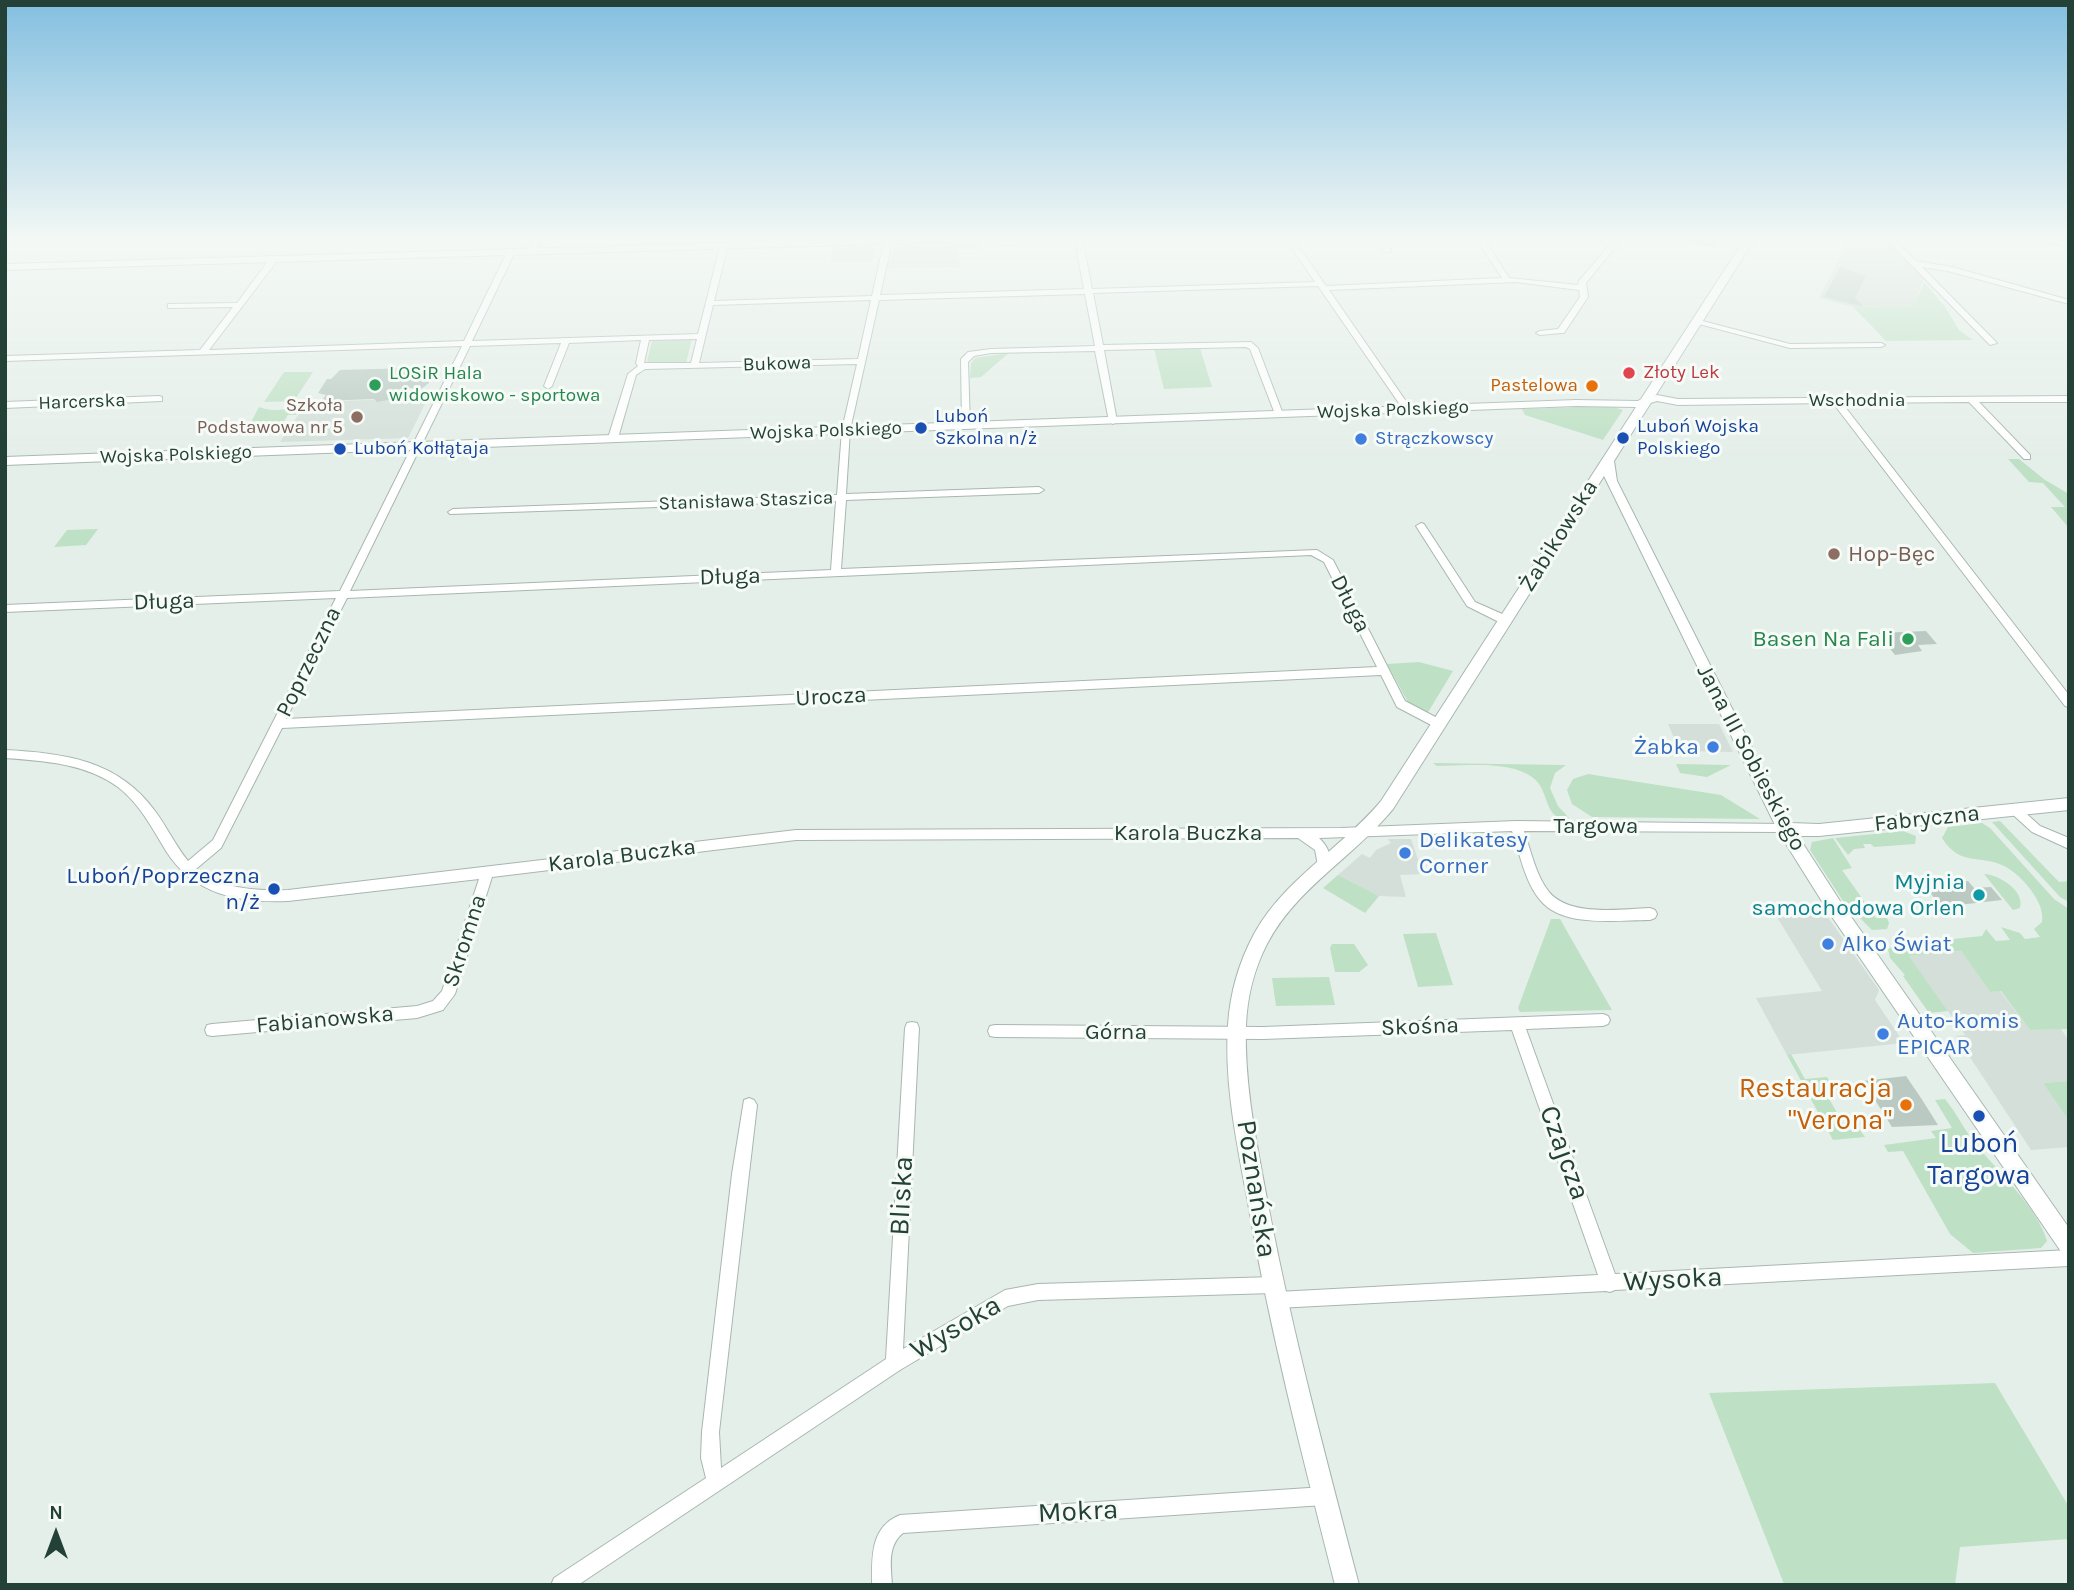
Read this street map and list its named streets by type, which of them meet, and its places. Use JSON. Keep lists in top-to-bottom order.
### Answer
{
  "streets": {
    "street": [
      "Bukowa",
      "Wschodnia",
      "Harcerska",
      "Wojska Polskiego",
      "Stanisława Staszica",
      "Żabikowska",
      "Długa",
      "Poprzeczna",
      "Urocza",
      "Jana III Sobieskiego",
      "Fabryczna",
      "Targowa",
      "Karola Buczka",
      "Skromna",
      "Fabianowska",
      "Skośna",
      "Górna",
      "Czajcza",
      "Poznańska",
      "Bliska",
      "Wysoka",
      "Mokra"
    ]
  },
  "crossings": [
    ["Wschodnia", "Wojska Polskiego"],
    ["Wschodnia", "Żabikowska"],
    ["Wojska Polskiego", "Żabikowska"],
    ["Wojska Polskiego", "Poprzeczna"],
    ["Żabikowska", "Długa"],
    ["Żabikowska", "Jana III Sobieskiego"],
    ["Żabikowska", "Targowa"],
    ["Żabikowska", "Karola Buczka"],
    ["Żabikowska", "Poznańska"],
    ["Długa", "Poprzeczna"],
    ["Długa", "Urocza"],
    ["Poprzeczna", "Urocza"],
    ["Poprzeczna", "Karola Buczka"],
    ["Jana III Sobieskiego", "Fabryczna"],
    ["Jana III Sobieskiego", "Targowa"],
    ["Fabryczna", "Targowa"],
    ["Targowa", "Karola Buczka"],
    ["Targowa", "Poznańska"],
    ["Karola Buczka", "Skromna"],
    ["Karola Buczka", "Poznańska"],
    ["Skromna", "Fabianowska"],
    ["Skośna", "Górna"],
    ["Skośna", "Czajcza"],
    ["Skośna", "Poznańska"],
    ["Górna", "Poznańska"],
    ["Czajcza", "Wysoka"],
    ["Poznańska", "Wysoka"],
    ["Poznańska", "Mokra"],
    ["Bliska", "Wysoka"]
  ],
  "places": [
    "Złoty Lek",
    "LOSiR Hala widowiskowo - sportowa",
    "Pastelowa",
    "Szkoła Podstawowa nr 5",
    "Luboń Szkolna n/ż",
    "Luboń Wojska Polskiego",
    "Strączkowscy",
    "Luboń Kołłątaja",
    "Hop-Bęc",
    "Basen Na Fali",
    "Żabka",
    "Delikatesy Corner",
    "Luboń/Poprzeczna n/ż",
    "Myjnia samochodowa Orlen",
    "Alko Świat",
    "Auto-komis EPICAR",
    "Restauracja \"Verona\"",
    "Luboń Targowa"
  ],
  "north": "top"
}
